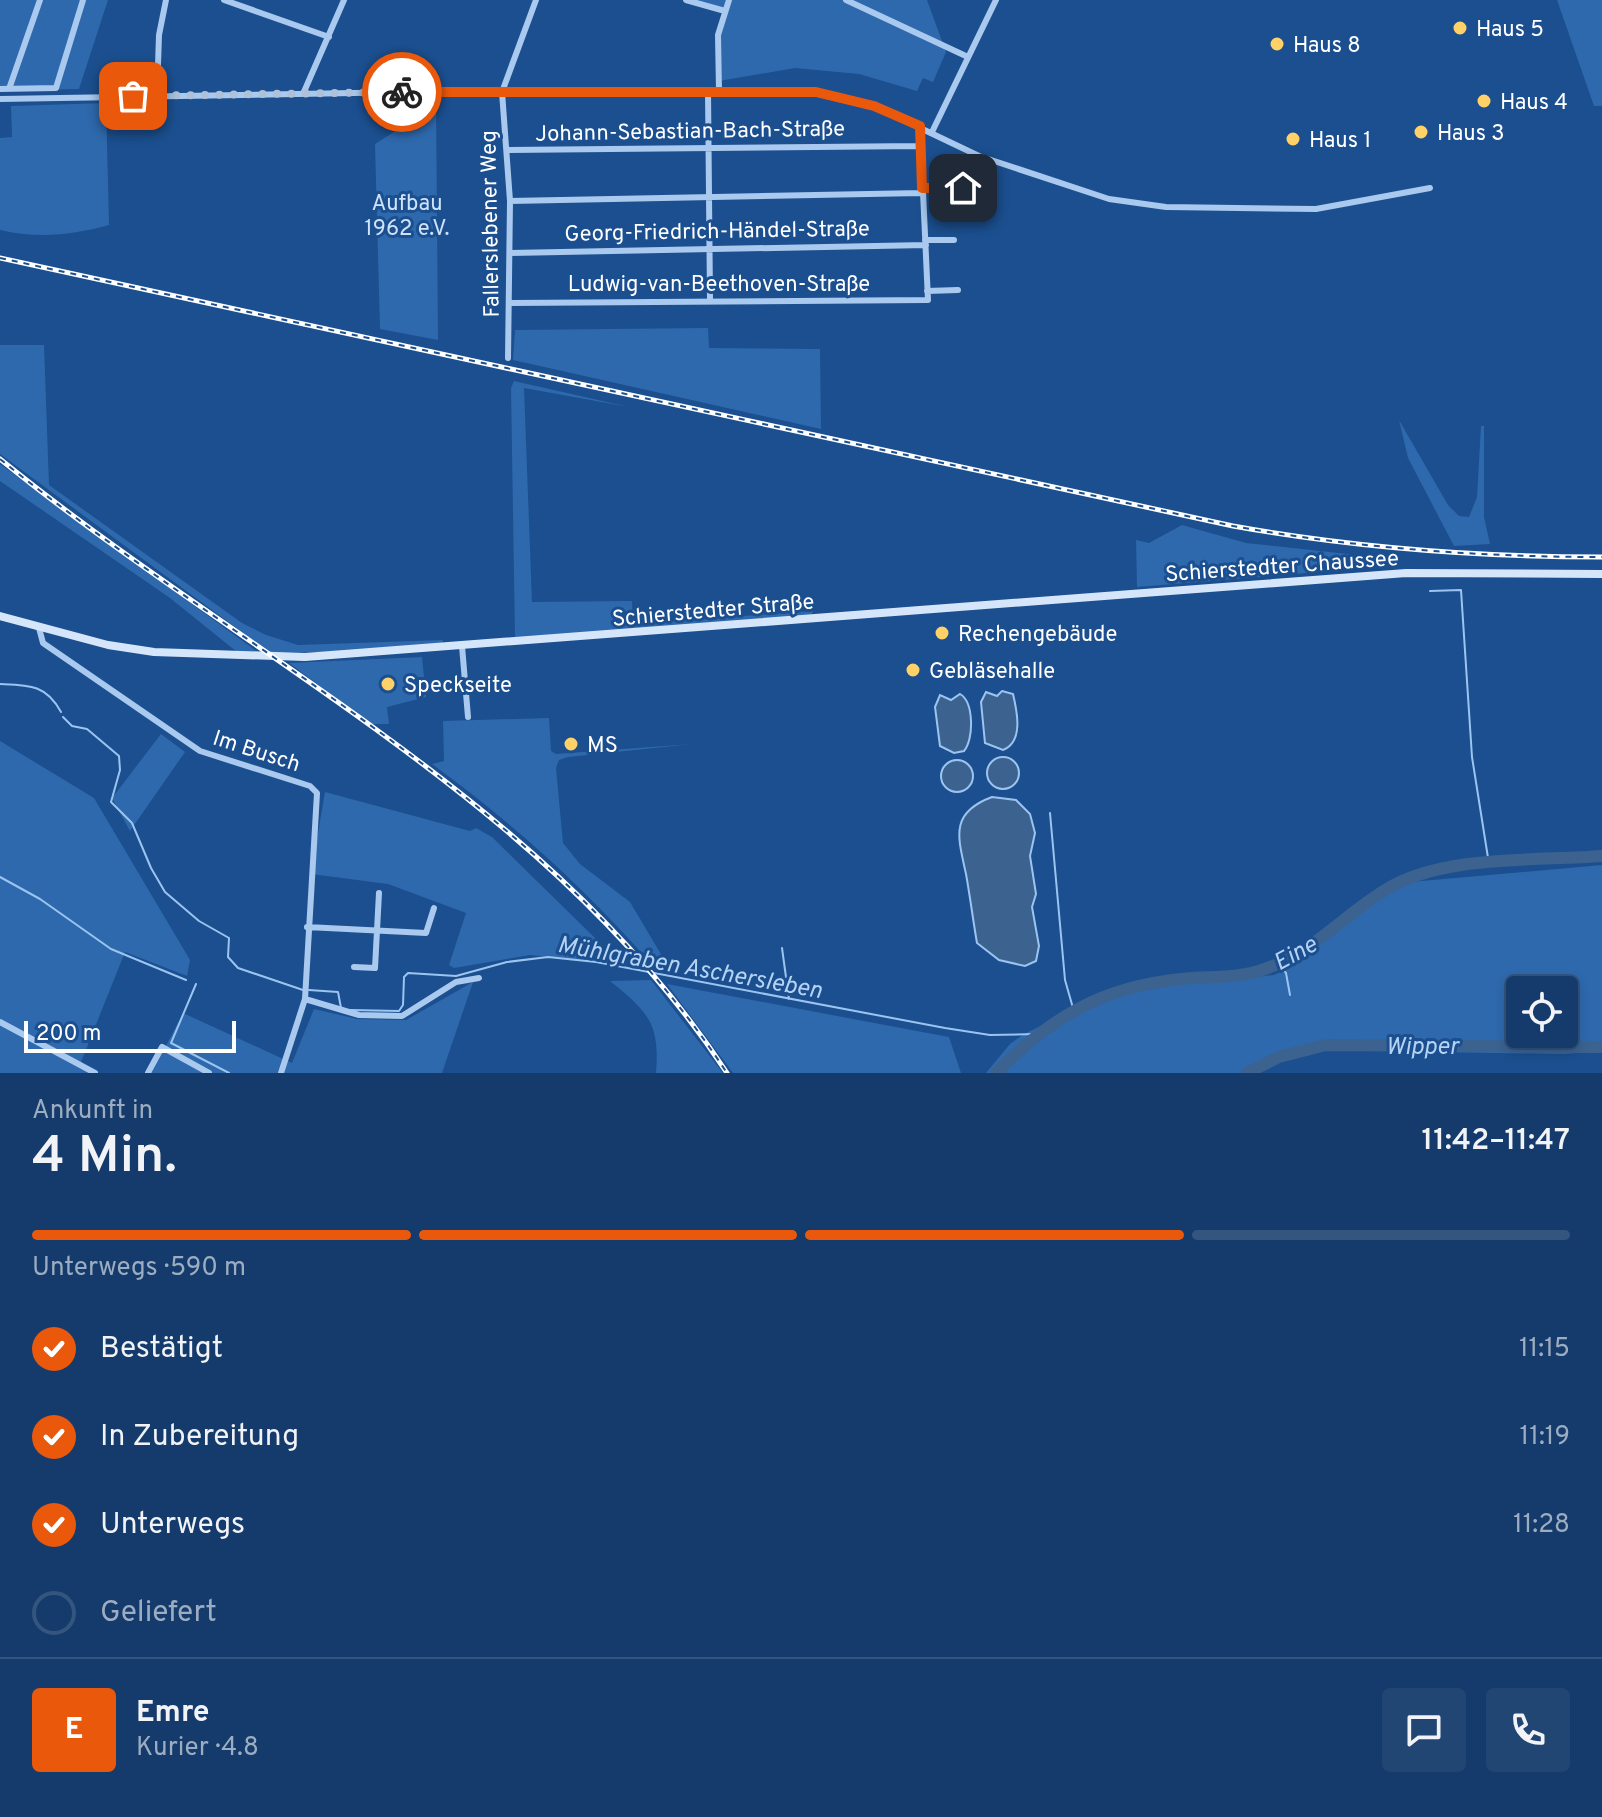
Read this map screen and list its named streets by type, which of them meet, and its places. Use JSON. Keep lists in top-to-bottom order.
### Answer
{
  "streets": {
    "street": [
      "Johann-Sebastian-Bach-Straße",
      "Fallerslebener Weg",
      "Georg-Friedrich-Händel-Straße",
      "Ludwig-van-Beethoven-Straße",
      "Schierstedter Chaussee",
      "Schierstedter Straße",
      "Im Busch"
    ]
  },
  "crossings": [
    ["Johann-Sebastian-Bach-Straße", "Fallerslebener Weg"],
    ["Fallerslebener Weg", "Georg-Friedrich-Händel-Straße"],
    ["Fallerslebener Weg", "Ludwig-van-Beethoven-Straße"],
    ["Schierstedter Chaussee", "Schierstedter Straße"],
    ["Schierstedter Straße", "Im Busch"]
  ],
  "water": ["Eine", "Mühlgraben Aschersleben", "Wipper"],
  "parks": ["Aufbau 1962 e.V."],
  "places": [
    "Haus 5",
    "Haus 8",
    "Haus 4",
    "Haus 3",
    "Haus 1",
    "Rechengebäude",
    "Gebläsehalle",
    "Speckseite",
    "MS"
  ],
  "scale_bar": "200 m",
  "page": {
    "scale": "200 m",
    "heading": ["4 Min.", "Ankunft in", "11:42–11:47"],
    "panel": ["Emre", "Kurier · 4.8"],
    "bar": "Unterwegs · 590 m",
    "list": [
      ["Bestätigt", "11:15"],
      ["In Zubereitung", "11:19"],
      ["Unterwegs", "11:28"],
      "Geliefert"
    ],
    "round": "E"
  }
}
